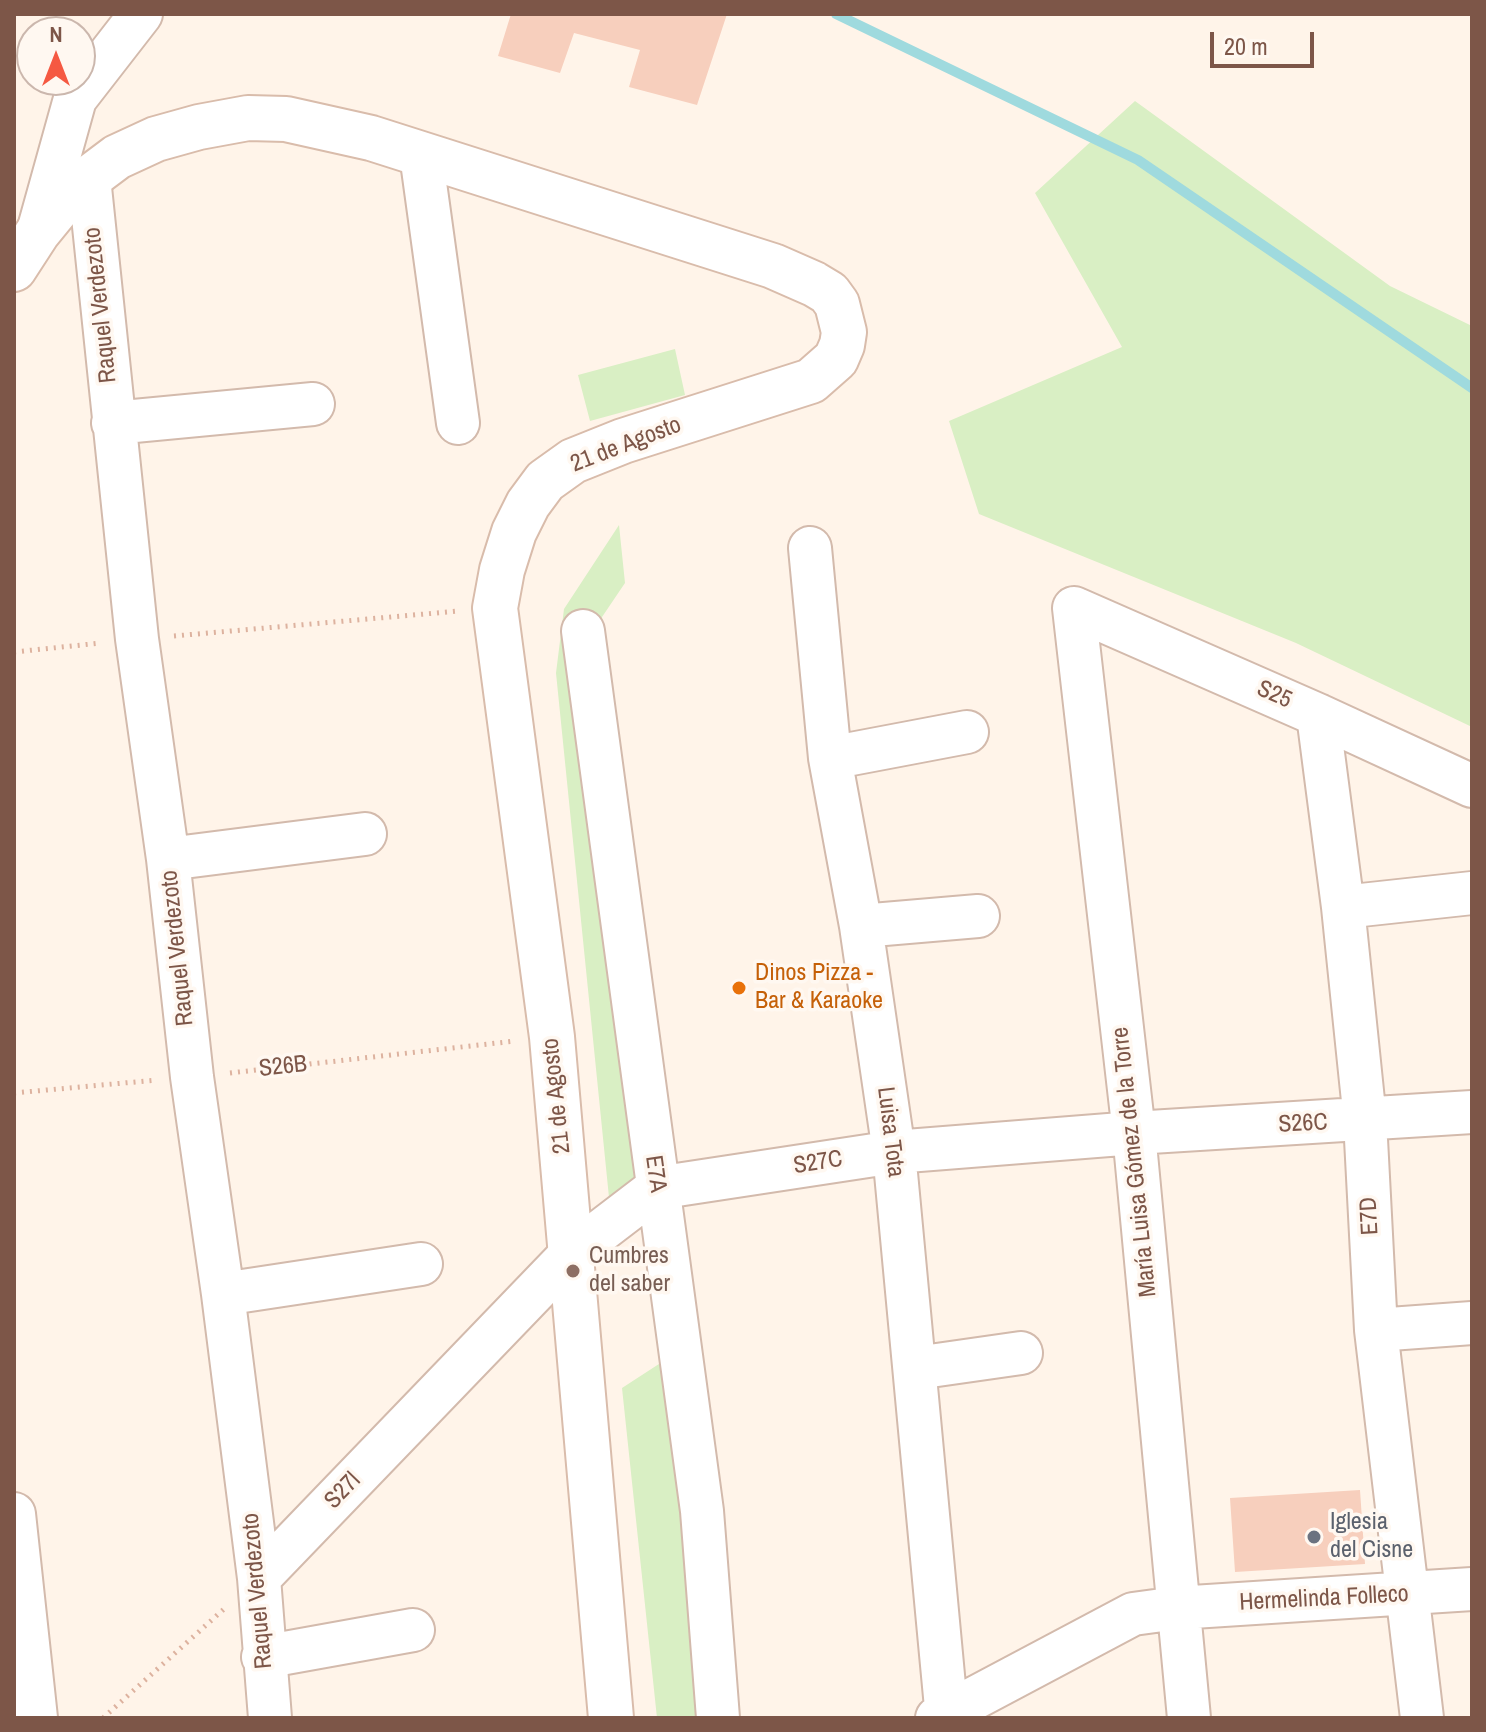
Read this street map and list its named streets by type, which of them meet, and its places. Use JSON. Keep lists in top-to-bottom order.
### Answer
{
  "streets": {
    "street": [
      "Raquel Verdezoto",
      "21 de Agosto",
      "S25",
      "S26C",
      "Luisa Tota",
      "María Luisa Gómez de la Torre",
      "S27C",
      "E7A",
      "E7D",
      "S27l",
      "Hermelinda Folleco"
    ],
    "path": ["S26B"]
  },
  "crossings": [
    ["Raquel Verdezoto", "21 de Agosto"],
    ["Raquel Verdezoto", "S26B"],
    ["Raquel Verdezoto", "S27l"],
    ["21 de Agosto", "S26B"],
    ["21 de Agosto", "S27C"],
    ["21 de Agosto", "S27l"],
    ["S25", "María Luisa Gómez de la Torre"],
    ["S25", "E7D"],
    ["S26C", "María Luisa Gómez de la Torre"],
    ["S26C", "S27C"],
    ["S26C", "E7D"],
    ["Luisa Tota", "S27C"],
    ["Luisa Tota", "Hermelinda Folleco"],
    ["María Luisa Gómez de la Torre", "S27C"],
    ["María Luisa Gómez de la Torre", "Hermelinda Folleco"],
    ["S27C", "E7A"],
    ["S27C", "S27l"],
    ["E7D", "Hermelinda Folleco"]
  ],
  "places": ["Dinos Pizza - Bar & Karaoke", "Cumbres del saber", "Iglesia del Cisne"],
  "scale_bar": "20 m",
  "north": "top"
}
